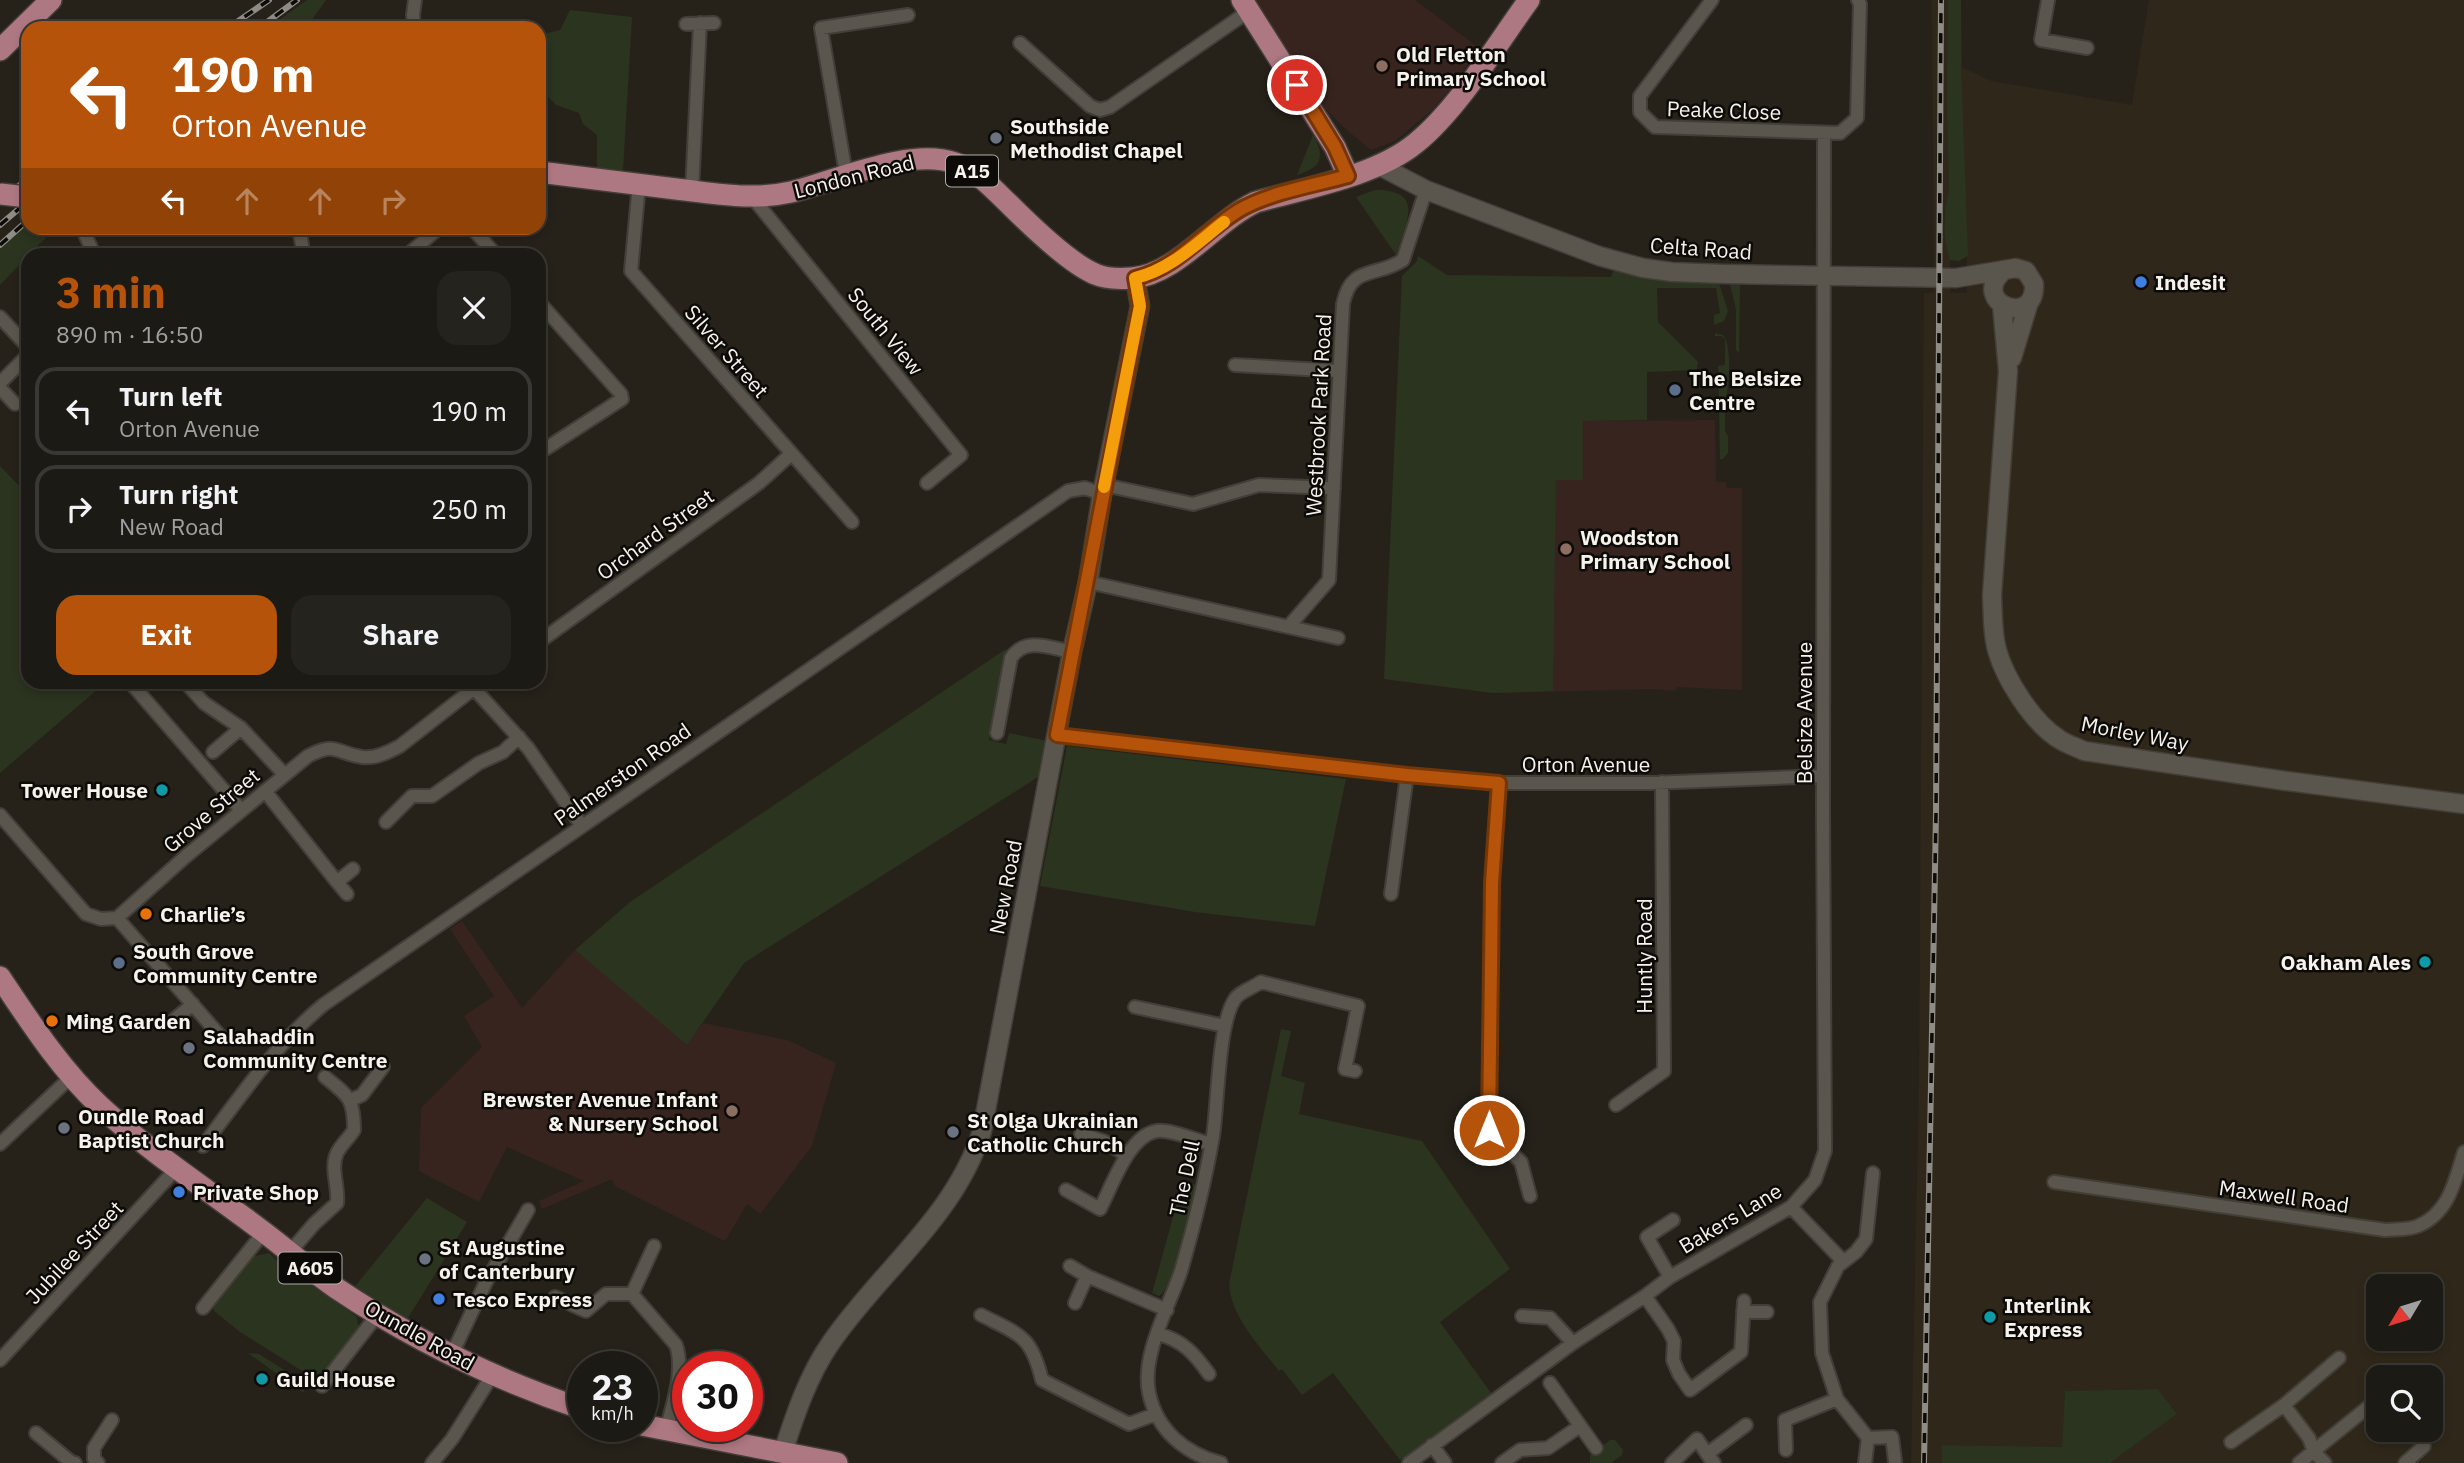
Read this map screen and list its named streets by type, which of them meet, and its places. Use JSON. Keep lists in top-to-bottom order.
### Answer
{
  "streets": {
    "main road": [
      "A15",
      "London Road",
      "A605",
      "Oundle Road"
    ],
    "street": [
      "Peake Close",
      "Celta Road",
      "South View",
      "Silver Street",
      "Westbrook Park Road",
      "Orchard Street",
      "Belsize Avenue",
      "Morley Way",
      "Orton Avenue",
      "Palmerston Road",
      "Grove Street",
      "New Road",
      "Huntly Road",
      "The Dell",
      "Maxwell Road",
      "Bakers Lane",
      "Jubilee Street"
    ]
  },
  "crossings": [
    ["London Road", "Celta Road"],
    ["London Road", "South View"],
    ["London Road", "Silver Street"],
    ["London Road", "New Road"],
    ["Celta Road", "Westbrook Park Road"],
    ["Celta Road", "Belsize Avenue"],
    ["Celta Road", "Morley Way"],
    ["Silver Street", "Orchard Street"],
    ["Westbrook Park Road", "Palmerston Road"],
    ["Belsize Avenue", "Orton Avenue"],
    ["Belsize Avenue", "Bakers Lane"],
    ["Orton Avenue", "New Road"],
    ["Orton Avenue", "Huntly Road"],
    ["Palmerston Road", "New Road"],
    ["Jubilee Street", "Oundle Road"]
  ],
  "places": [
    "Old Fletton Primary School",
    "Southside Methodist Chapel",
    "Indesit",
    "The Belsize Centre",
    "Woodston Primary School",
    "Tower House",
    "Charlie’s",
    "Oakham Ales",
    "South Grove Community Centre",
    "Ming Garden",
    "Salahaddin Community Centre",
    "Brewster Avenue Infant & Nursery School",
    "Oundle Road Baptist Church",
    "St Olga Ukrainian Catholic Church",
    "Private Shop",
    "St Augustine of Canterbury",
    "Tesco Express",
    "Interlink Express",
    "Guild House"
  ],
  "north": "bottom left",
  "page": {
    "turn": ["190 m", "Orton Avenue"],
    "heading": ["3 min", "890 m · 16:50"],
    "list": [
      {
        "name": "Turn left",
        "note": "Orton Avenue",
        "value": "190 m"
      },
      {
        "name": "Turn right",
        "note": "New Road",
        "value": "250 m"
      }
    ],
    "buttons": ["Exit", "Share"],
    "speed": "23 km/h",
    "limit": "30"
  }
}
